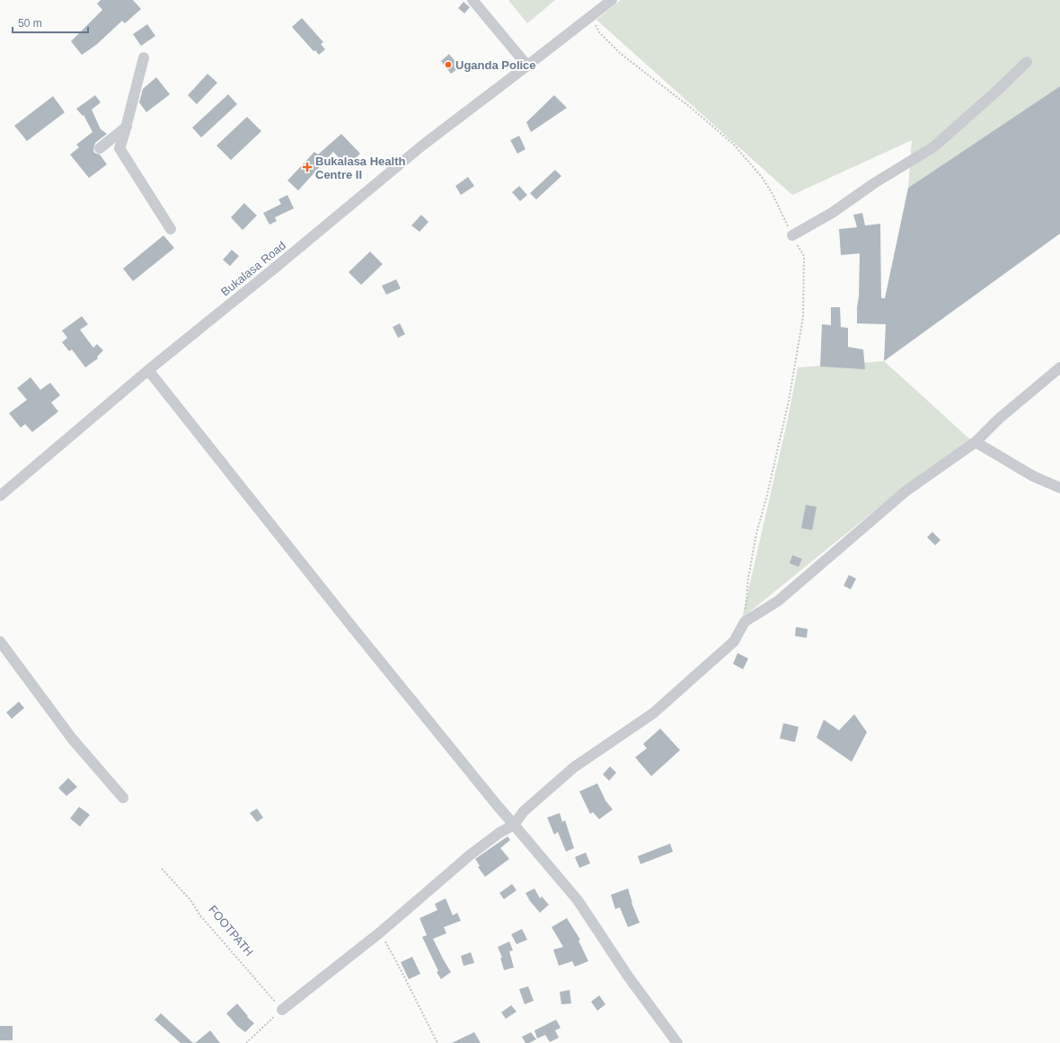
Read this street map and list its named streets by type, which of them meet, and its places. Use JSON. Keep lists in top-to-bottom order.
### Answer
{
  "streets": {
    "street": ["Bukalasa Road"],
    "path": ["FOOTPATH"]
  },
  "places": {
    "other": ["Uganda Police"],
    "health": ["Bukalasa Health Centre II"]
  },
  "scale_bar": "50 m"
}
